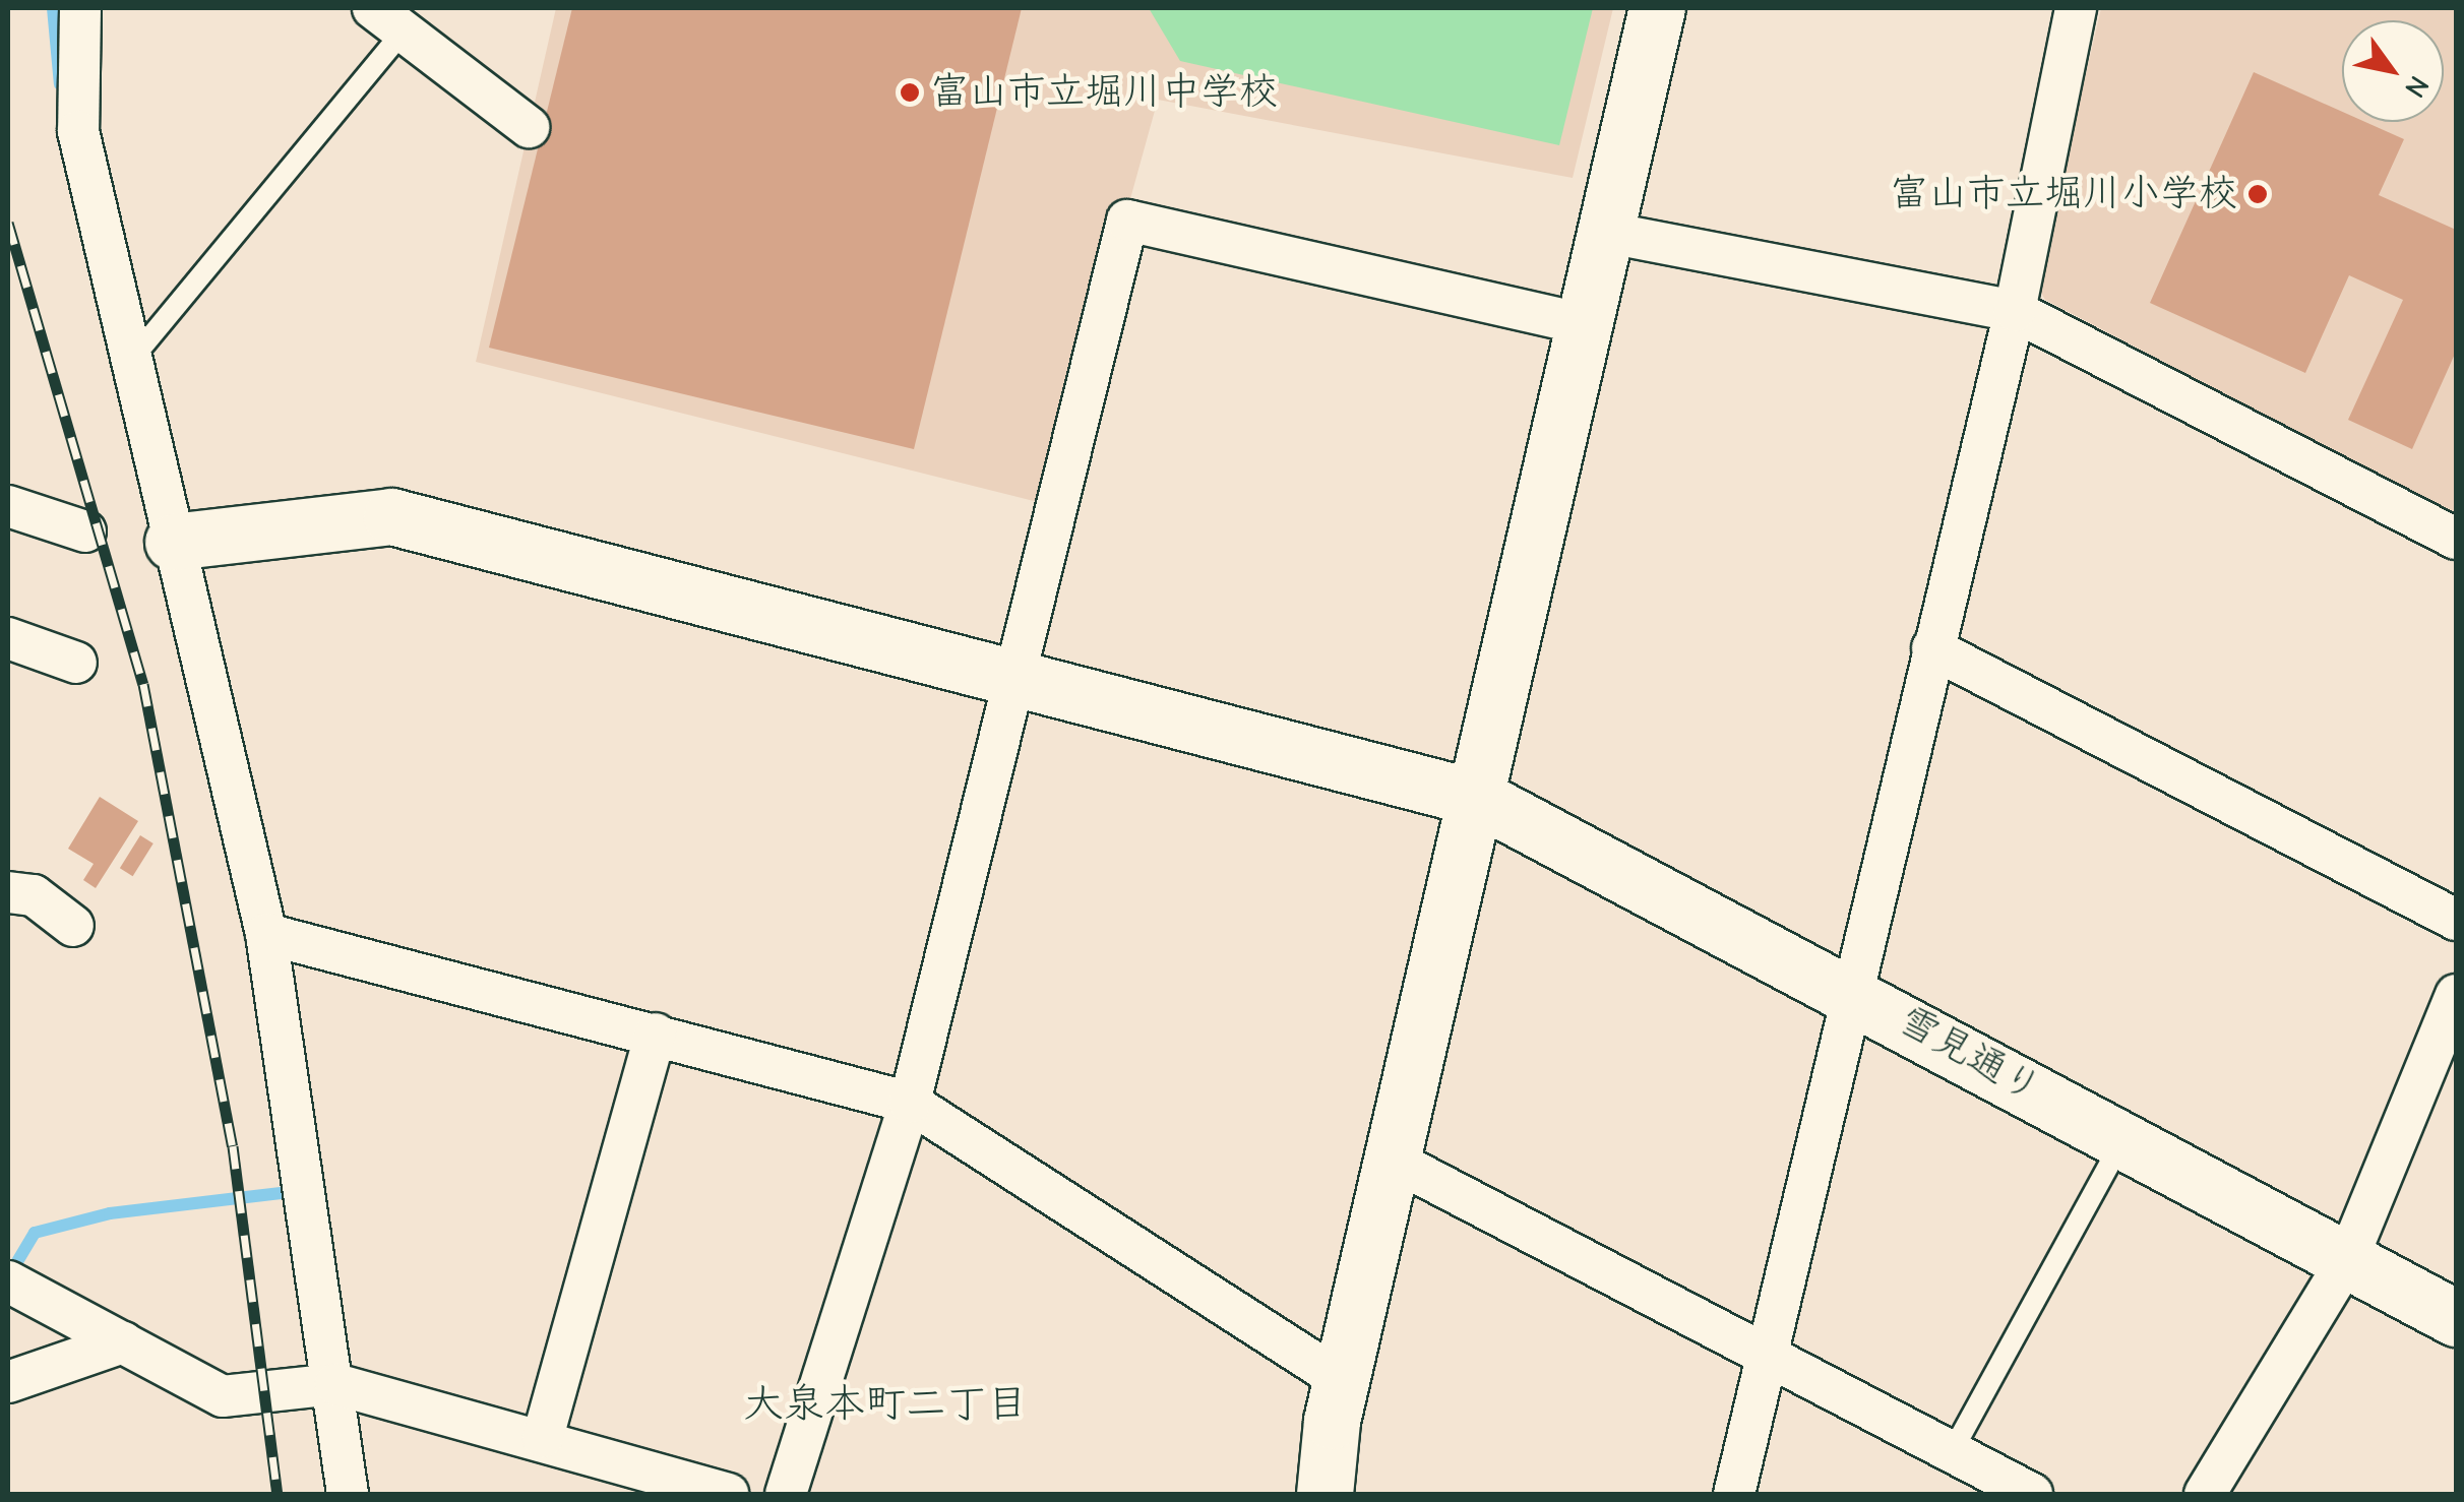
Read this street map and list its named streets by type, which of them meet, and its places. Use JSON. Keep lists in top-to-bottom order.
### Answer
{
  "streets": {
    "street": ["雪見通り"]
  },
  "districts": ["大泉本町二丁目"],
  "places": ["富山市立堀川中学校", "富山市立堀川小学校"],
  "north": "bottom right"
}
